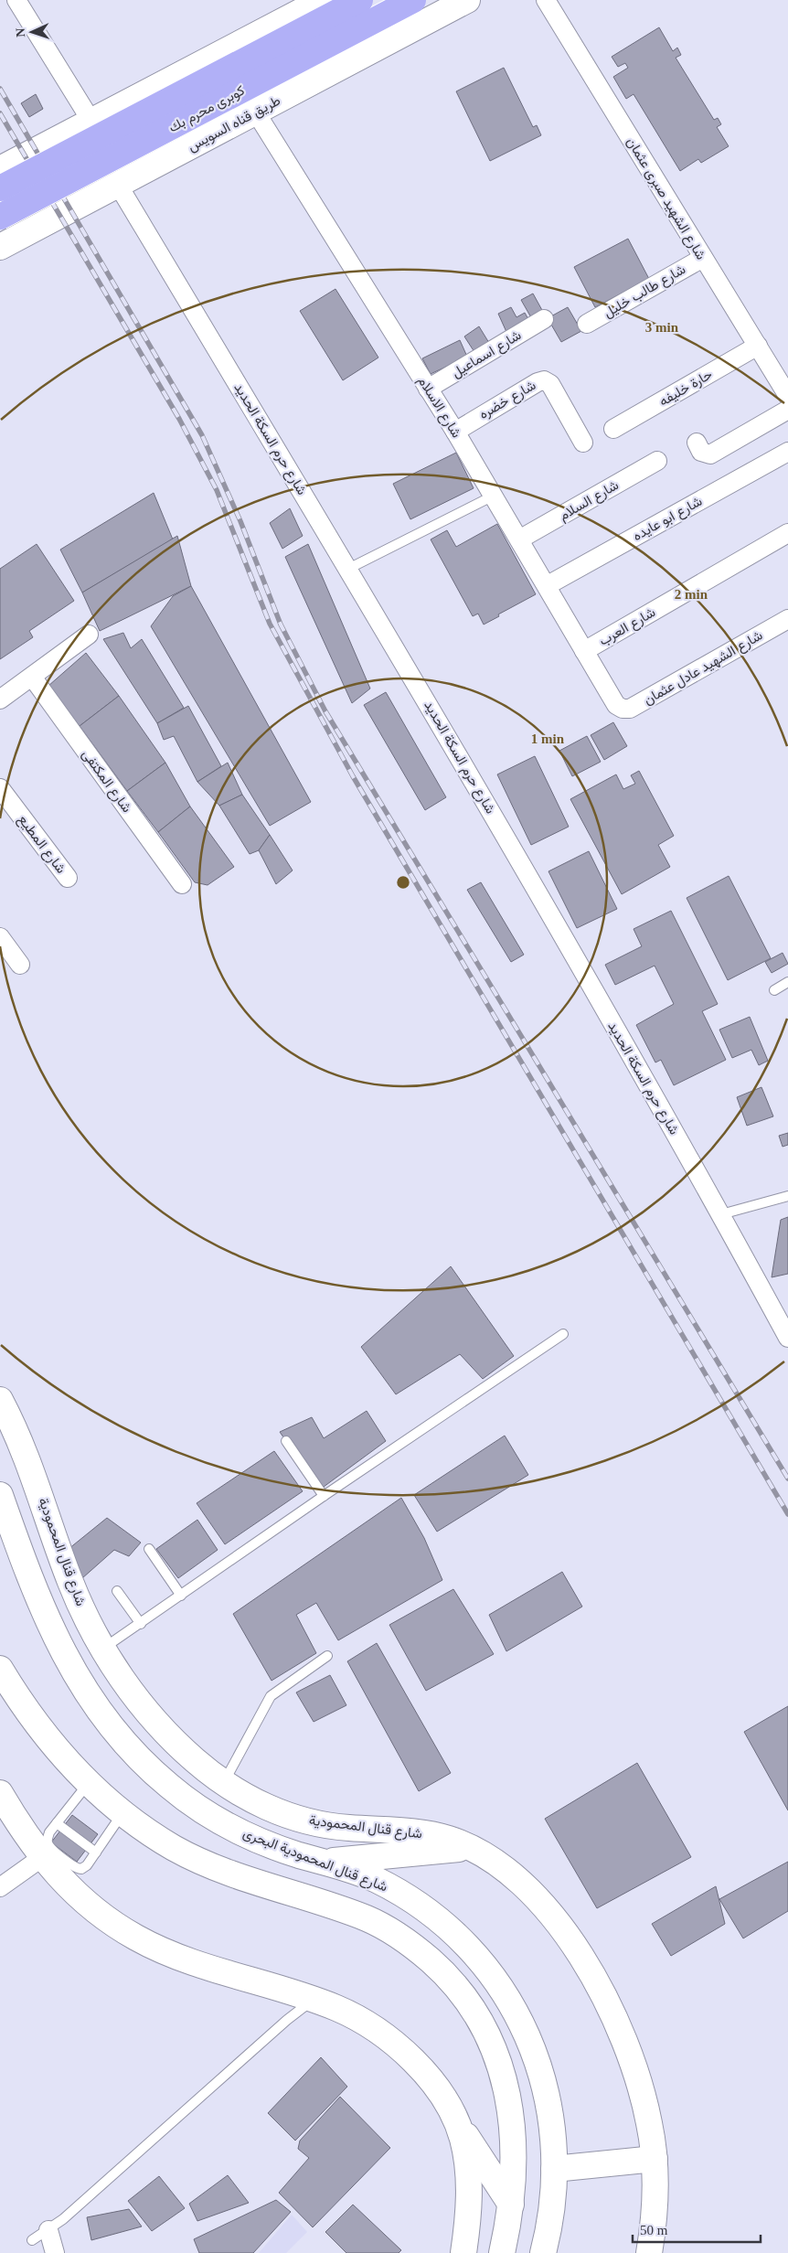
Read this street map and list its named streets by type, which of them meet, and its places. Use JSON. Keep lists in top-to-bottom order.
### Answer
{
  "streets": {
    "highway": ["كوبرى محرم بك"],
    "street": [
      "طريق قناه السويس",
      "شارع الشهيد صبرى عثمان",
      "شارع طالب خليل",
      "شارع اسماعيل",
      "حارة خليفه",
      "شارع خضره",
      "شارع الاسلام",
      "شارع حرم السكة الحديد",
      "شارع السلام",
      "شارع ابو عايده",
      "شارع العرب",
      "شارع الشهيد عادل عثمان",
      "شارع المكتفى",
      "شارع المطيع",
      "شارع قنال المحمودية",
      "شارع قنال المحمودية البحرى"
    ]
  },
  "crossings": [
    ["طريق قناه السويس", "شارع الاسلام"],
    ["طريق قناه السويس", "شارع حرم السكة الحديد"],
    ["شارع الشهيد صبرى عثمان", "شارع طالب خليل"],
    ["شارع الشهيد صبرى عثمان", "حارة خليفه"],
    ["شارع اسماعيل", "شارع الاسلام"],
    ["شارع خضره", "شارع الاسلام"],
    ["شارع الاسلام", "شارع السلام"],
    ["شارع الاسلام", "شارع ابو عايده"],
    ["شارع الاسلام", "شارع العرب"],
    ["شارع الاسلام", "شارع الشهيد عادل عثمان"]
  ],
  "scale_bar": "50 m",
  "north": "left",
  "rings": ["3 min", "2 min", "1 min"]
}
